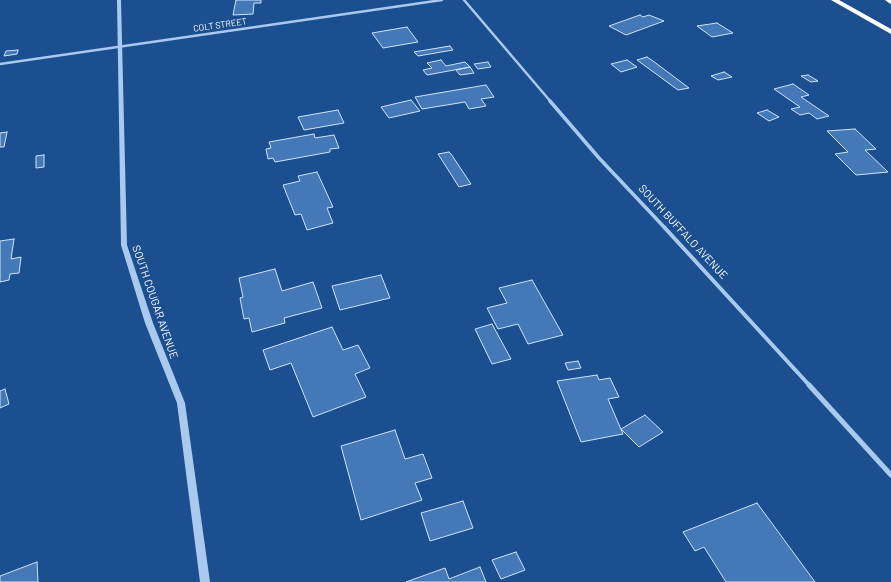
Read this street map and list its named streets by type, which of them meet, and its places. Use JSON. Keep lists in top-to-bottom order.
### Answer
{
  "streets": {
    "street": ["COLT STREET", "SOUTH BUFFALO AVENUE", "SOUTH COUGAR AVENUE"]
  },
  "crossings": [
    ["COLT STREET", "SOUTH COUGAR AVENUE"]
  ]
}
